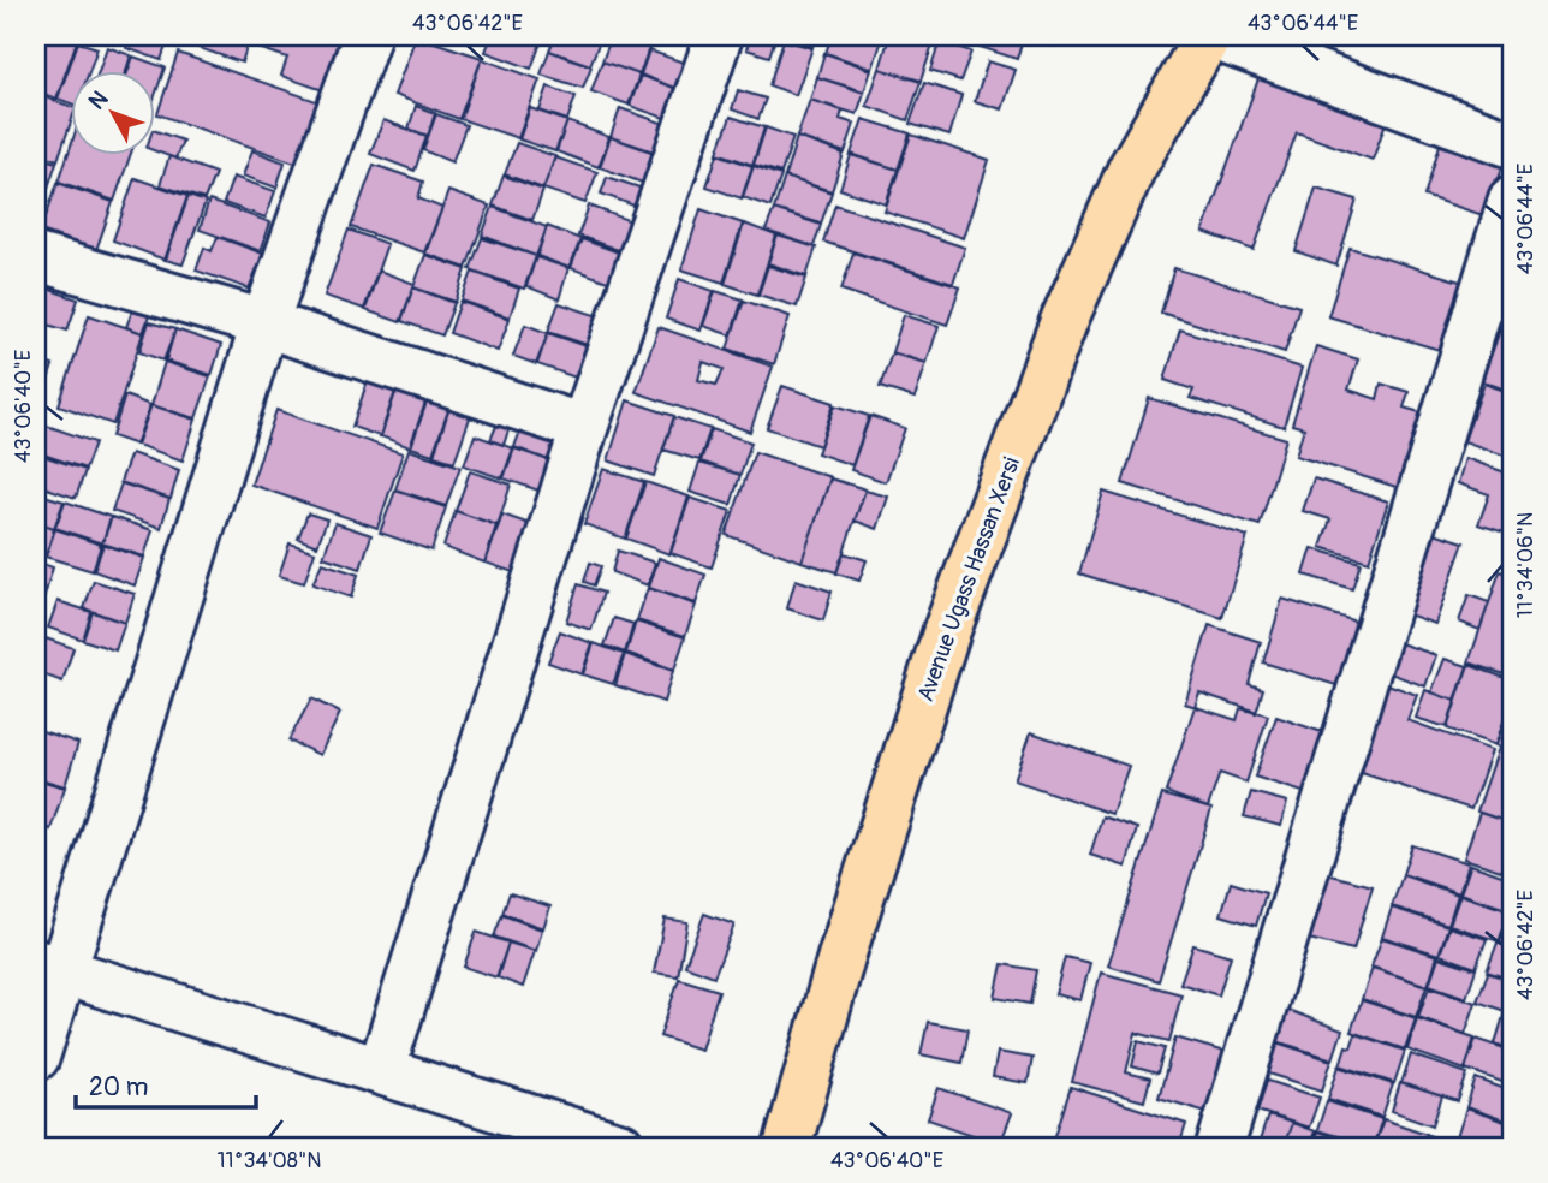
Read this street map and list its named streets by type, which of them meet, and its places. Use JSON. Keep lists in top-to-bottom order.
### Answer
{
  "streets": {
    "main road": ["Avenue Ugass Hassan Xersi"]
  },
  "scale_bar": "20 m",
  "north": "top left",
  "coordinates": [
    "43°06'42\"E",
    "43°06'44\"E",
    "43°06'40\"E",
    "11°34'06\"N",
    "11°34'08\"N"
  ]
}
